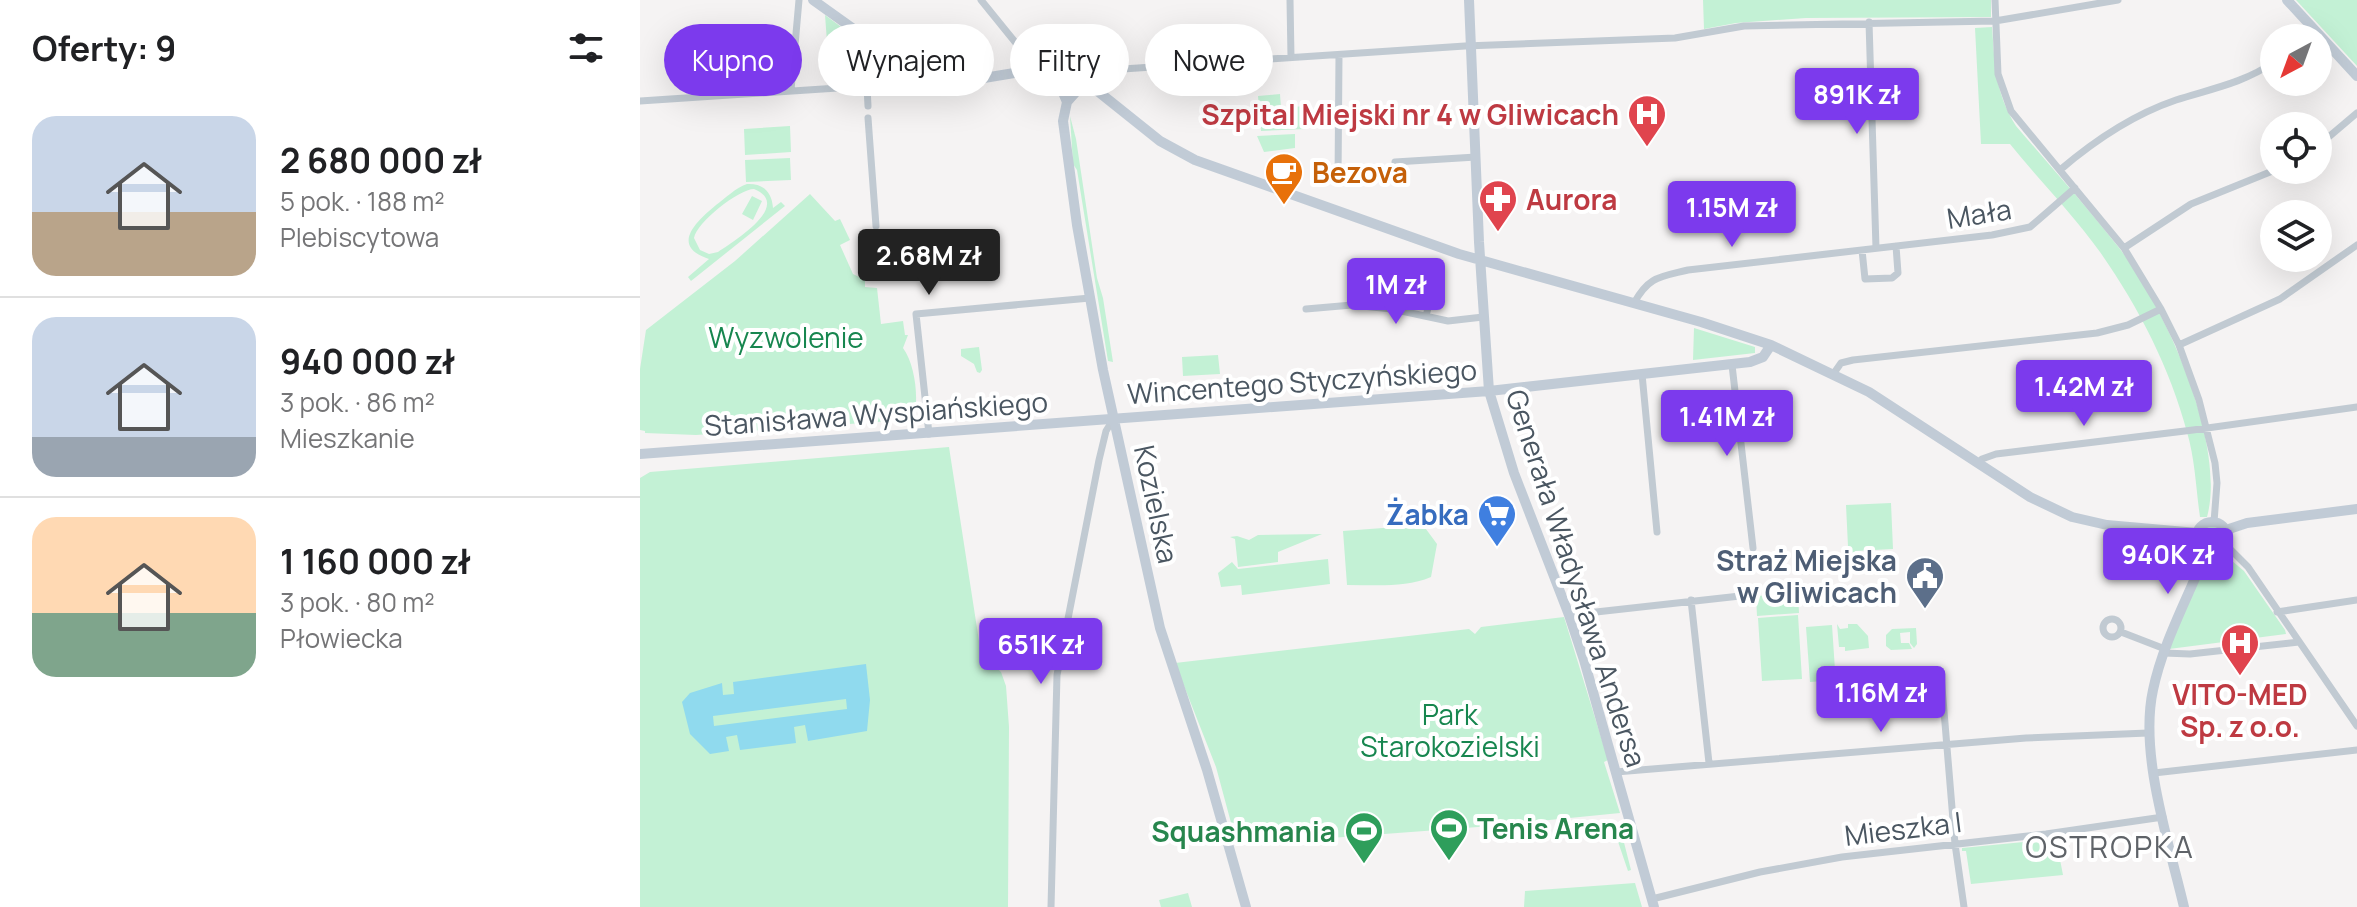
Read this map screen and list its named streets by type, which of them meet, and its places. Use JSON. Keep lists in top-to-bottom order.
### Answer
{
  "streets": {
    "street": [
      "Mała",
      "Wincentego Styczyńskiego",
      "Stanisława Wyspiańskiego",
      "Kozielska",
      "Generała Władysława Andersa",
      "Mieszka I"
    ]
  },
  "crossings": [
    ["Wincentego Styczyńskiego", "Stanisława Wyspiańskiego"],
    ["Wincentego Styczyńskiego", "Kozielska"],
    ["Wincentego Styczyńskiego", "Generała Władysława Andersa"],
    ["Stanisława Wyspiańskiego", "Kozielska"],
    ["Generała Władysława Andersa", "Mieszka I"]
  ],
  "districts": ["OSTROPKA"],
  "parks": ["Wyzwolenie", "Park Starokozielski"],
  "places": {
    "hospital": ["Szpital Miejski nr 4 w Gliwicach", "VITO-MED Sp. z o.o."],
    "cafe": ["Bezova"],
    "pharmacy": ["Aurora"],
    "supermarket": ["Żabka"],
    "public building": ["Straż Miejska w Gliwicach"],
    "sports": ["Tenis Arena", "Squashmania"]
  },
  "north": "bottom left",
  "page": {
    "heading": "Oferty: 9",
    "chip": [
      "Kupno",
      "Wynajem",
      "Filtry",
      "Nowe"
    ],
    "price": [
      "891K zł",
      "1.15M zł",
      "2.68M zł",
      "1M zł",
      "1.42M zł",
      "1.41M zł",
      "940K zł",
      "651K zł",
      "1.16M zł"
    ],
    "list": [
      {
        "name": "2 680 000 zł",
        "note": "5 pok. · 188 m² · Plebiscytowa"
      },
      {
        "name": "940 000 zł",
        "note": "3 pok. · 86 m² · Mieszkanie"
      },
      {
        "name": "1 160 000 zł",
        "note": "3 pok. · 80 m² · Płowiecka"
      }
    ]
  }
}
